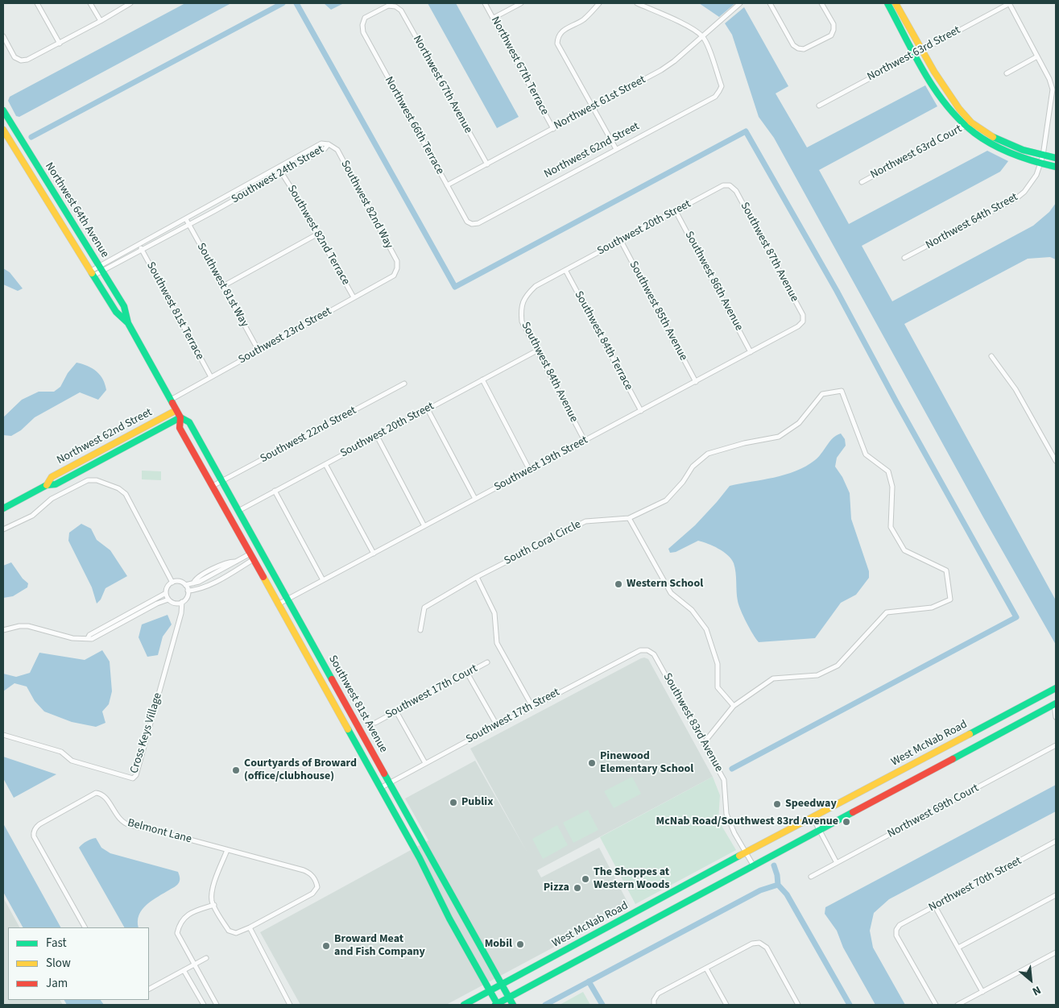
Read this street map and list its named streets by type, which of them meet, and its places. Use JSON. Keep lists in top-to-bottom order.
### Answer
{
  "streets": {
    "street": [
      "Northwest 63rd Street",
      "Northwest 67th Terrace",
      "Northwest 67th Avenue",
      "Northwest 61st Street",
      "Northwest 66th Terrace",
      "Northwest 62nd Street",
      "Northwest 63rd Court",
      "Southwest 24th Street",
      "Southwest 82nd Way",
      "Northwest 64th Avenue",
      "Northwest 64th Street",
      "Southwest 20th Street",
      "Southwest 82nd Terrace",
      "Southwest 87th Avenue",
      "Southwest 86th Avenue",
      "Southwest 81st Way",
      "Southwest 81st Terrace",
      "Southwest 85th Avenue",
      "Southwest 23rd Street",
      "Southwest 84th Terrace",
      "Southwest 84th Avenue",
      "Southwest 22nd Street",
      "Southwest 19th Street",
      "South Coral Circle",
      "Southwest 17th Court",
      "Southwest 81st Avenue",
      "Southwest 17th Street",
      "Southwest 83rd Avenue",
      "Cross Keys Village",
      "West McNab Road",
      "Northwest 69th Court",
      "Belmont Lane",
      "Northwest 70th Street"
    ]
  },
  "crossings": [
    ["Northwest 63rd Street", "Northwest 64th Street"],
    ["Northwest 67th Terrace", "Northwest 61st Street"],
    ["Northwest 67th Avenue", "Northwest 61st Street"],
    ["Northwest 67th Avenue", "Northwest 66th Terrace"],
    ["Northwest 61st Street", "Northwest 66th Terrace"],
    ["Northwest 61st Street", "Northwest 62nd Street"],
    ["Northwest 66th Terrace", "Northwest 62nd Street"],
    ["Northwest 62nd Street", "Southwest 81st Avenue"],
    ["Southwest 24th Street", "Southwest 82nd Way"],
    ["Southwest 24th Street", "Northwest 64th Avenue"],
    ["Southwest 24th Street", "Southwest 82nd Terrace"],
    ["Southwest 24th Street", "Southwest 81st Way"],
    ["Southwest 24th Street", "Southwest 81st Terrace"],
    ["Southwest 82nd Way", "Southwest 23rd Street"],
    ["Northwest 64th Avenue", "Southwest 23rd Street"],
    ["Northwest 64th Avenue", "Southwest 81st Avenue"],
    ["Southwest 20th Street", "Southwest 87th Avenue"],
    ["Southwest 20th Street", "Southwest 86th Avenue"],
    ["Southwest 20th Street", "Southwest 85th Avenue"],
    ["Southwest 20th Street", "Southwest 84th Terrace"],
    ["Southwest 20th Street", "Southwest 84th Avenue"],
    ["Southwest 20th Street", "Southwest 81st Avenue"],
    ["Southwest 82nd Terrace", "Southwest 23rd Street"],
    ["Southwest 87th Avenue", "Southwest 19th Street"],
    ["Southwest 86th Avenue", "Southwest 19th Street"],
    ["Southwest 81st Way", "Southwest 23rd Street"],
    ["Southwest 81st Terrace", "Southwest 23rd Street"],
    ["Southwest 85th Avenue", "Southwest 19th Street"],
    ["Southwest 23rd Street", "Southwest 81st Avenue"],
    ["Southwest 84th Terrace", "Southwest 19th Street"],
    ["Southwest 84th Avenue", "Southwest 19th Street"],
    ["Southwest 22nd Street", "Southwest 81st Avenue"],
    ["Southwest 19th Street", "Southwest 81st Avenue"],
    ["Southwest 81st Avenue", "Southwest 17th Street"],
    ["Southwest 81st Avenue", "West McNab Road"],
    ["Southwest 17th Street", "Southwest 83rd Avenue"],
    ["Southwest 83rd Avenue", "West McNab Road"]
  ],
  "places": [
    "Western School",
    "Pinewood Elementary School",
    "Courtyards of Broward (office/clubhouse)",
    "Publix",
    "Speedway",
    "McNab Road/Southwest 83rd Avenue",
    "The Shoppes at Western Woods",
    "Pizza",
    "Mobil",
    "Broward Meat and Fish Company"
  ],
  "legend": ["Fast", "Slow", "Jam"],
  "north": "bottom right"
}
